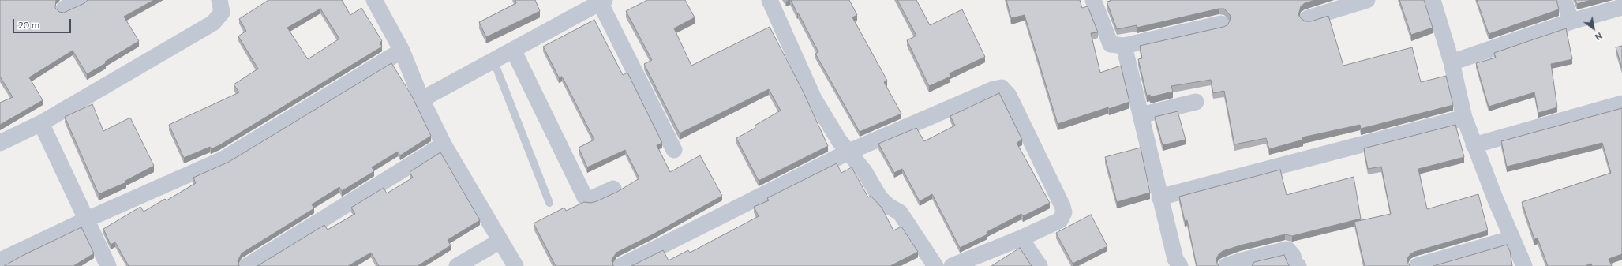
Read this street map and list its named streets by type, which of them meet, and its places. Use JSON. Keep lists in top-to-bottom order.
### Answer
{
  "scale_bar": "20 m",
  "north": "bottom right"
}
